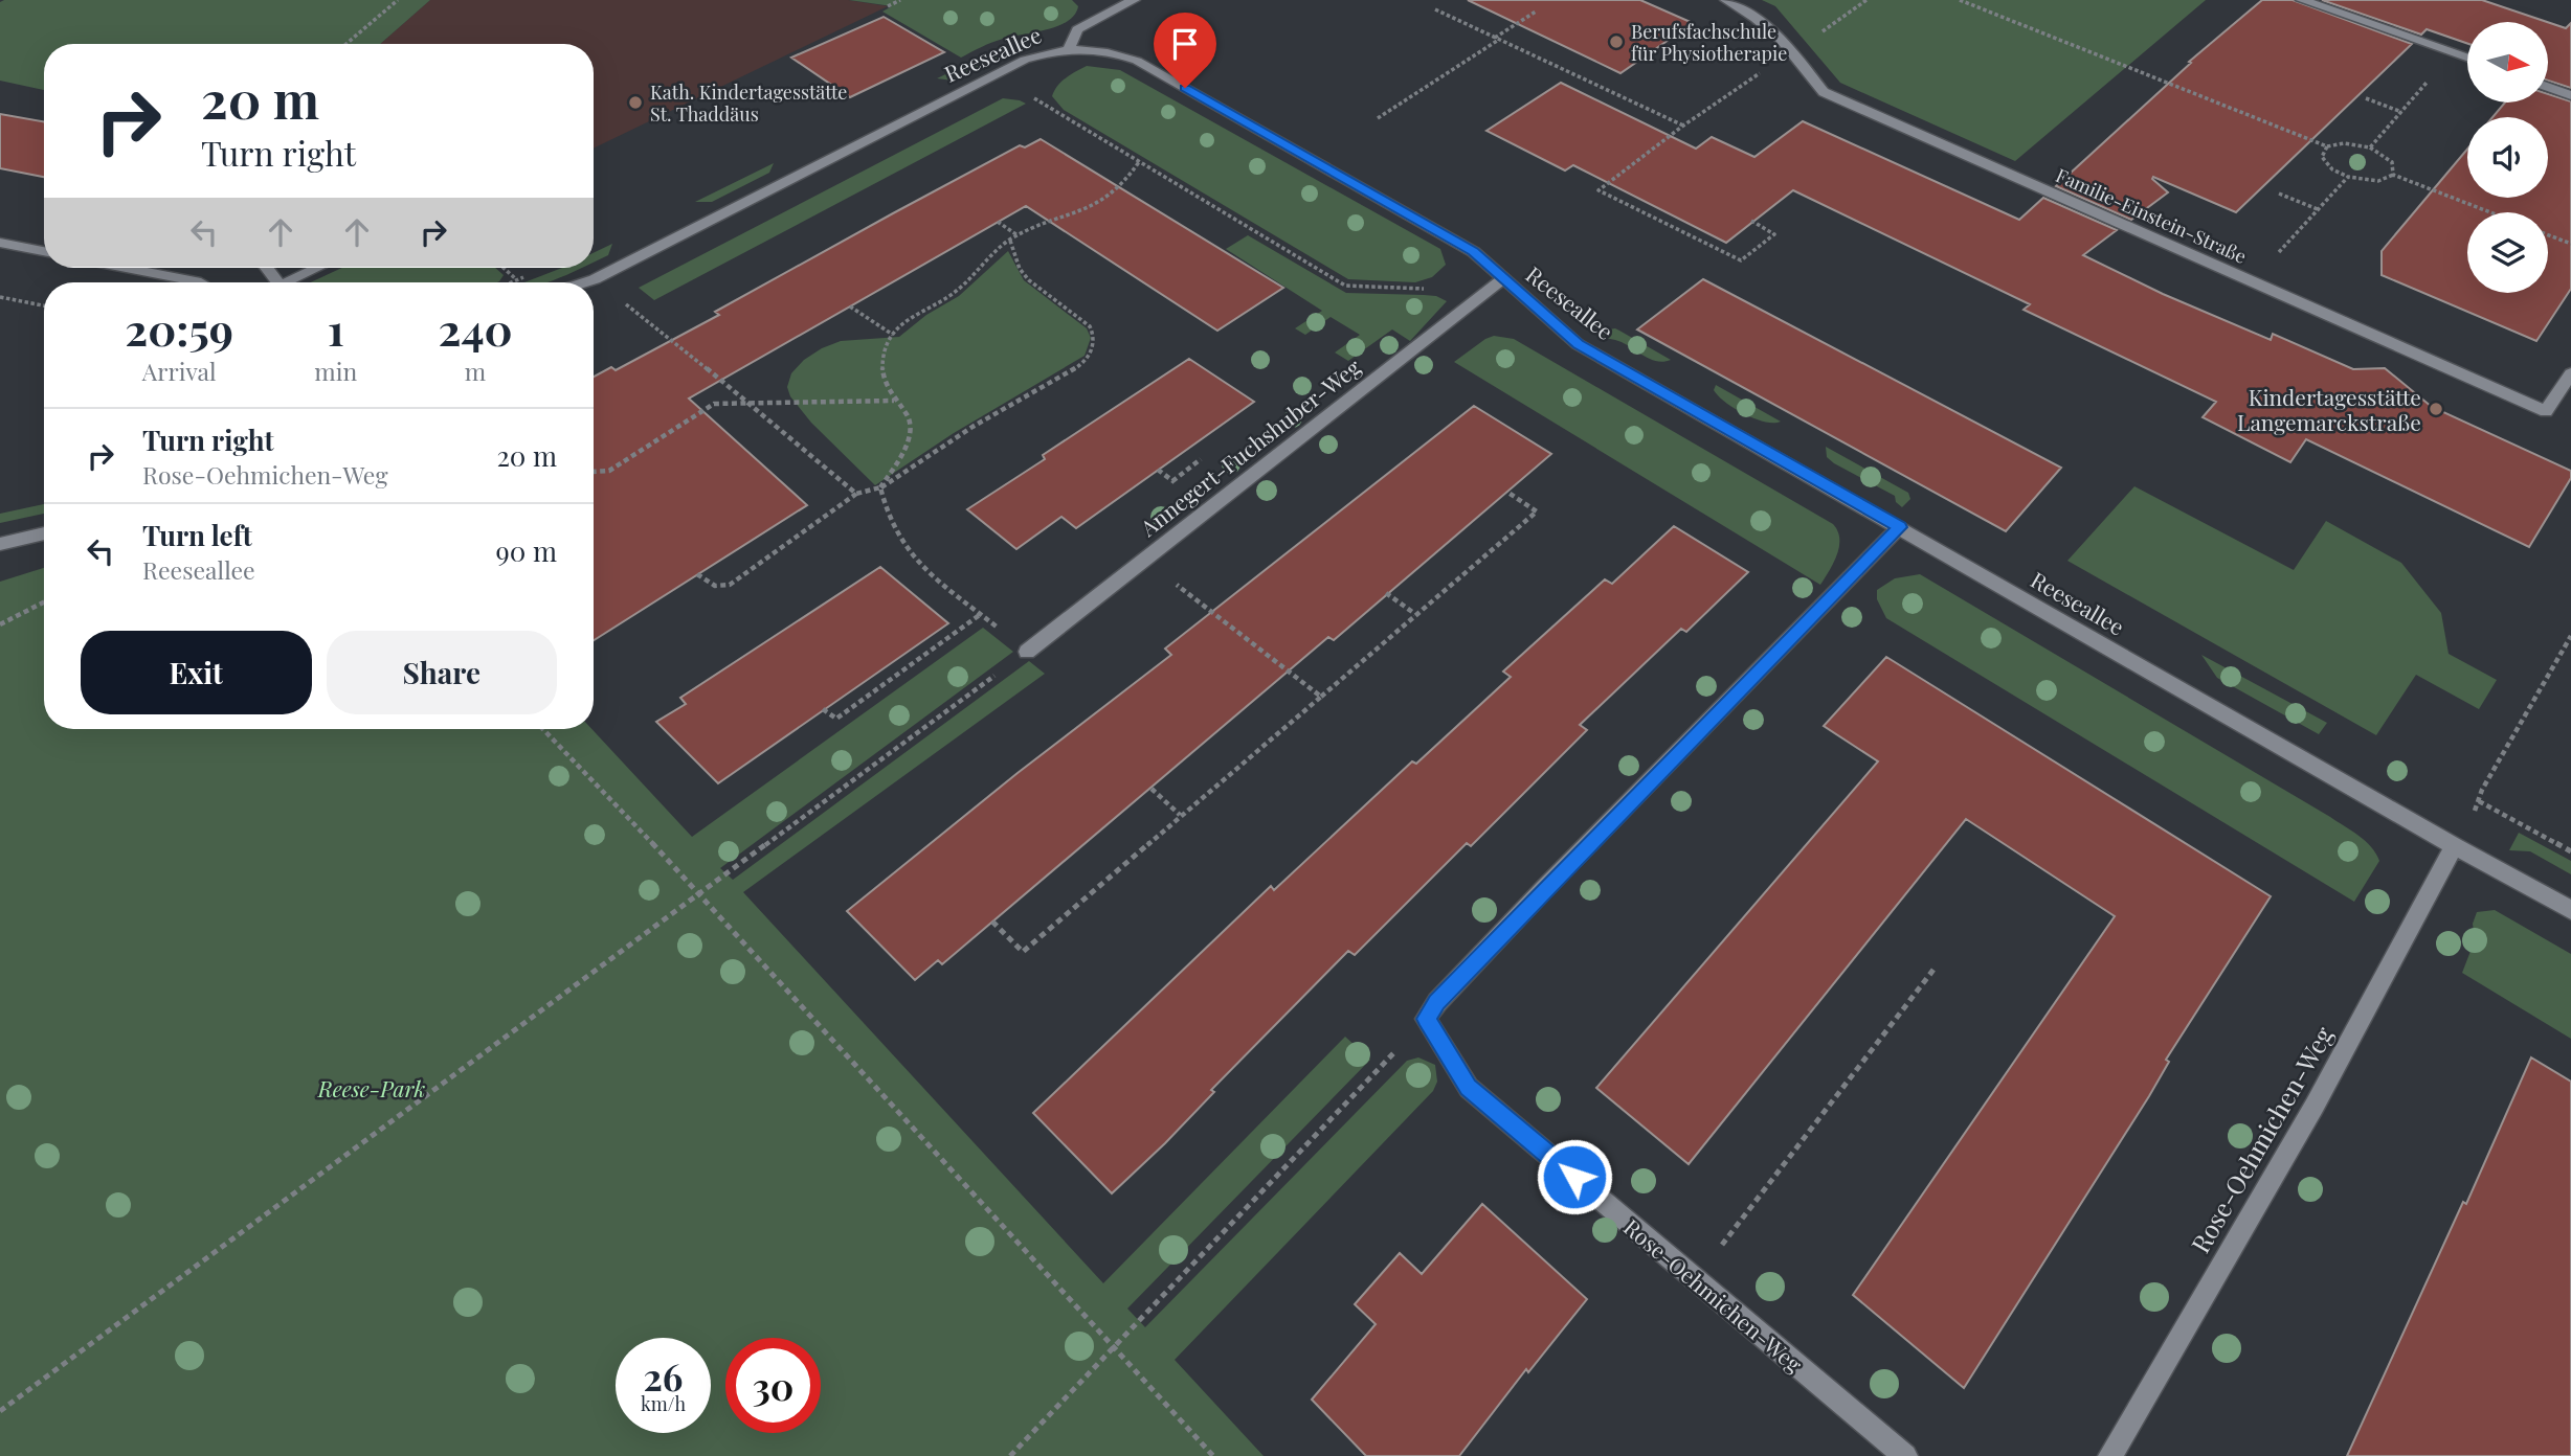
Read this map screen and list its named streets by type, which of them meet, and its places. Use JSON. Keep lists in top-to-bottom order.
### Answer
{
  "streets": {
    "street": [
      "Reeseallee",
      "Familie-Einstein-Straße",
      "Annegert-Fuchshuber-Weg",
      "Rose-Oehmichen-Weg"
    ]
  },
  "crossings": [
    ["Reeseallee", "Annegert-Fuchshuber-Weg"],
    ["Reeseallee", "Rose-Oehmichen-Weg"]
  ],
  "parks": ["Reese-Park"],
  "places": ["Berufsfachschule für Physiotherapie", "Kath. Kindertagesstätte St. Thaddäus", "Kindertagesstätte Langemarckstraße"],
  "north": "right",
  "page": {
    "turn": ["20 m", "Turn right"],
    "eta": [
      "20:59",
      "Arrival",
      "1",
      "min",
      "240",
      "m"
    ],
    "list": [
      {
        "name": "Turn right",
        "note": "Rose-Oehmichen-Weg",
        "value": "20 m"
      },
      {
        "name": "Turn left",
        "note": "Reeseallee",
        "value": "90 m"
      }
    ],
    "buttons": ["Exit", "Share"],
    "speed": "26 km/h",
    "limit": "30"
  }
}
